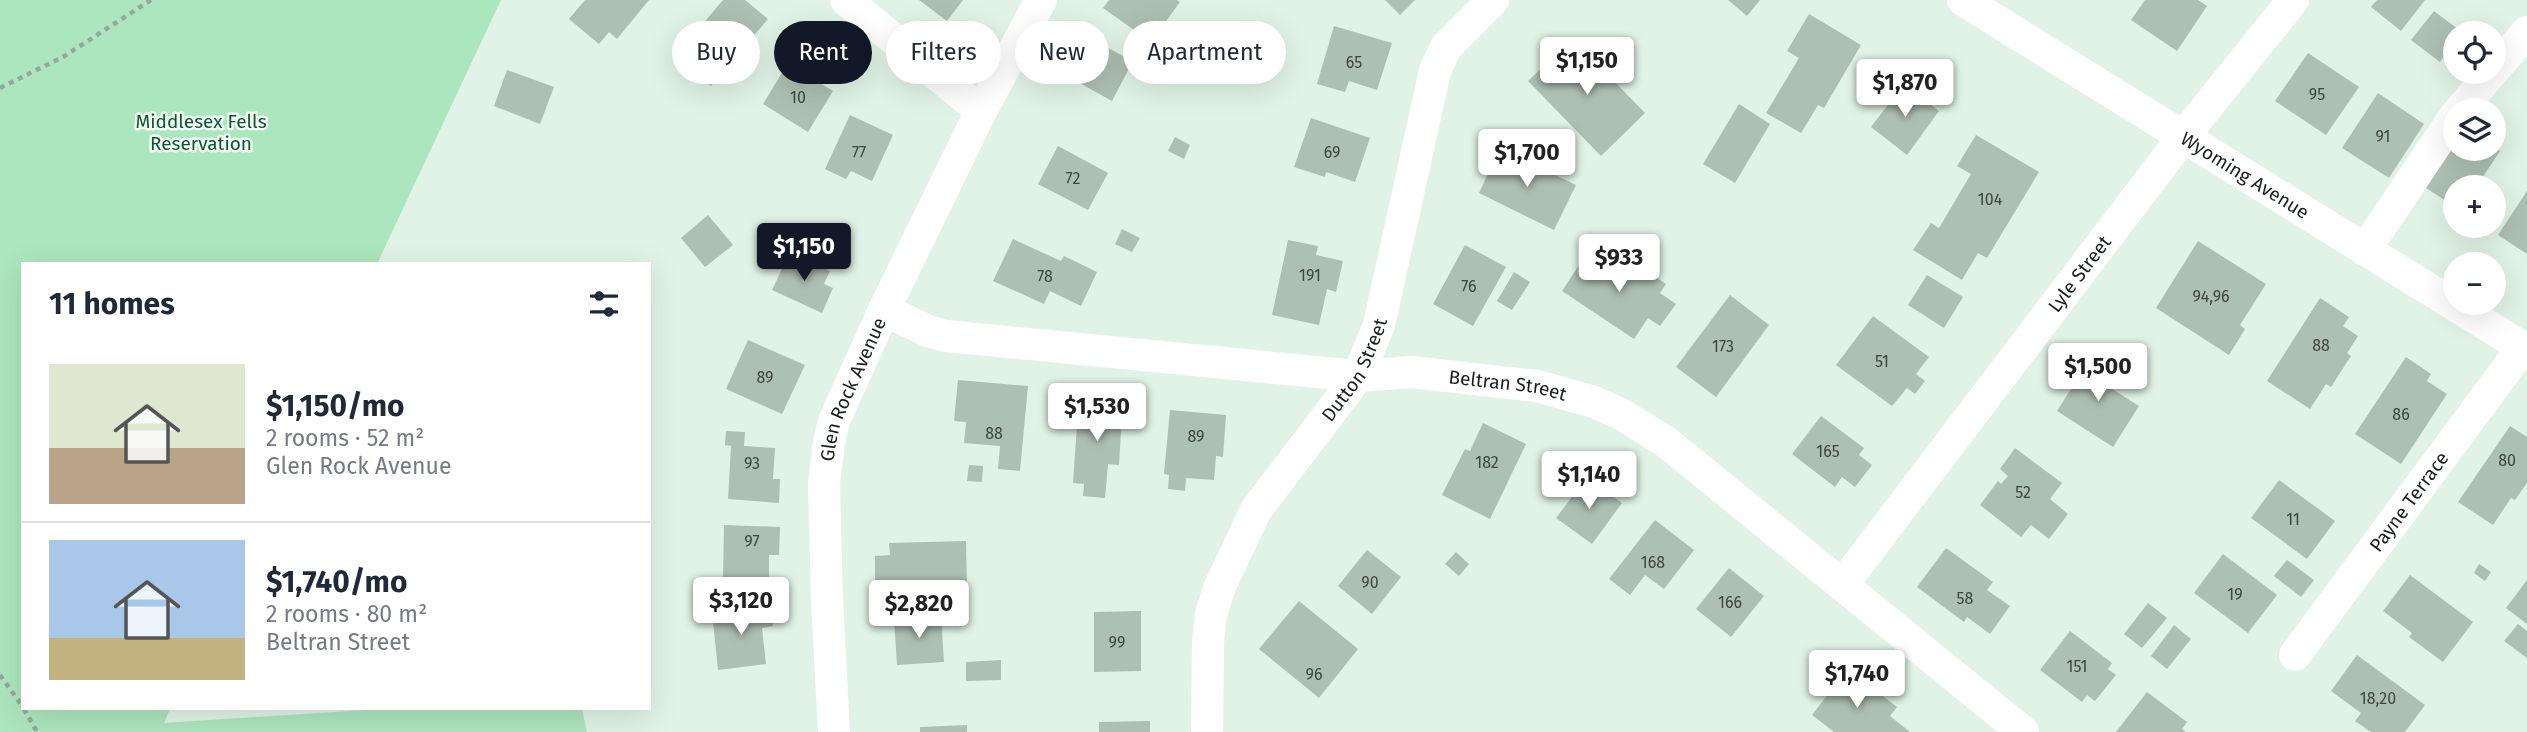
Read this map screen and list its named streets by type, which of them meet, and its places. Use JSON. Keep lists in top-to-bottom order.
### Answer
{
  "streets": {
    "street": [
      "Wyoming Avenue",
      "Lyle Street",
      "Dutton Street",
      "Beltran Street",
      "Glen Rock Avenue",
      "Payne Terrace"
    ]
  },
  "crossings": [
    ["Wyoming Avenue", "Lyle Street"],
    ["Wyoming Avenue", "Payne Terrace"],
    ["Lyle Street", "Beltran Street"],
    ["Dutton Street", "Beltran Street"],
    ["Beltran Street", "Glen Rock Avenue"]
  ],
  "parks": ["Middlesex Fells Reservation"],
  "house_numbers": [
    "65",
    "95",
    "10",
    "91",
    "77",
    "69",
    "72",
    "104",
    "191",
    "78",
    "76",
    "94,96",
    "88",
    "173",
    "51",
    "89",
    "86",
    "88",
    "89",
    "165",
    "80",
    "182",
    "93",
    "52",
    "11",
    "97",
    "168",
    "90",
    "19",
    "58",
    "166",
    "99",
    "151",
    "96",
    "18,20"
  ],
  "page": {
    "map_buttons": ["+", "−"],
    "chip": [
      "Buy",
      "Rent",
      "Filters",
      "New",
      "Apartment"
    ],
    "price": [
      "$1,150",
      "$1,870",
      "$1,700",
      "$1,150",
      "$933",
      "$1,500",
      "$1,530",
      "$1,140",
      "$3,120",
      "$2,820",
      "$1,740"
    ],
    "heading": "11 homes",
    "list": [
      {
        "name": "$1,150/mo",
        "note": "2 rooms · 52 m² · Glen Rock Avenue"
      },
      {
        "name": "$1,740/mo",
        "note": "2 rooms · 80 m² · Beltran Street"
      }
    ]
  }
}
